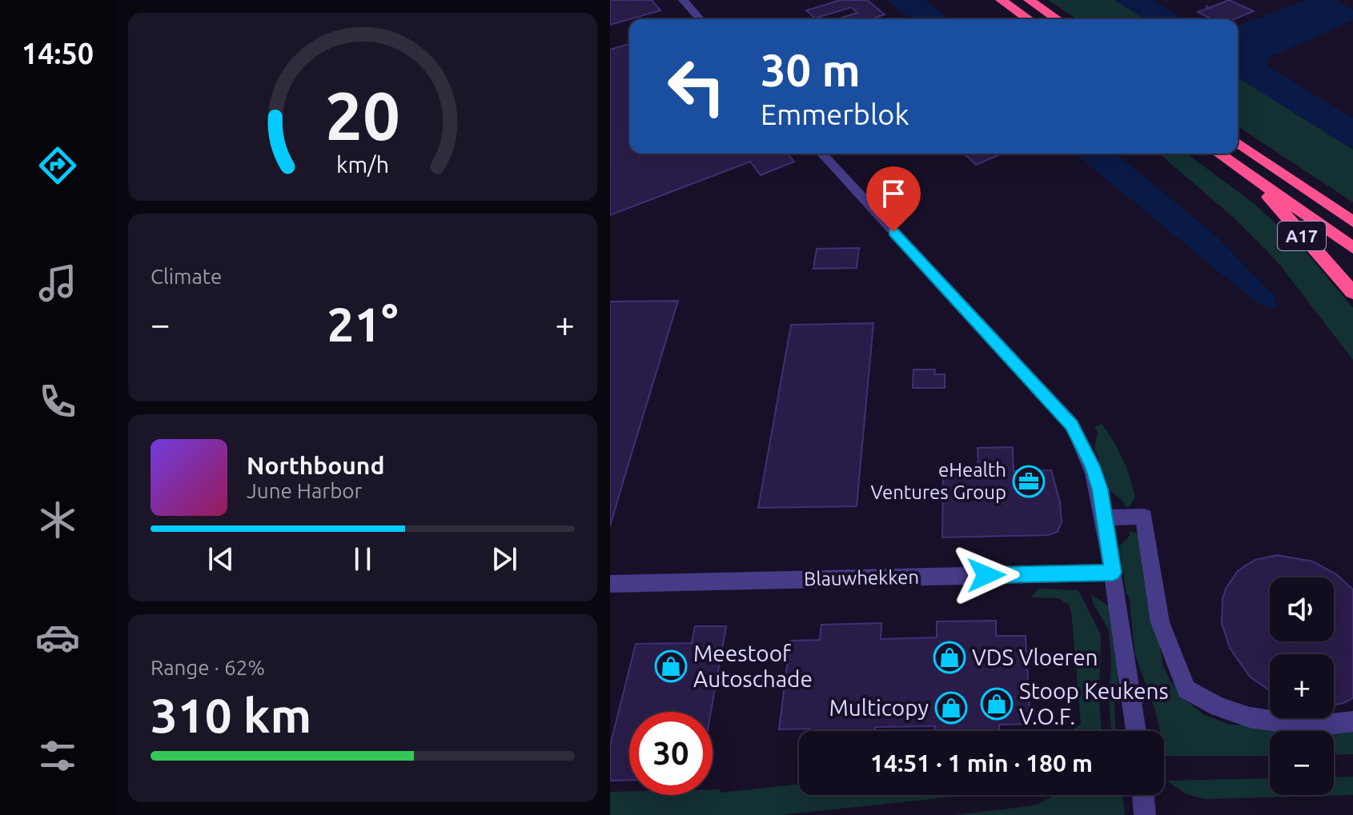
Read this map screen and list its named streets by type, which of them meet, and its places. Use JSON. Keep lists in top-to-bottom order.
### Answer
{
  "streets": {
    "highway": ["A17"],
    "street": ["Blauwhekken"]
  },
  "places": {
    "office": ["eHealth Ventures Group"],
    "shop": [
      "VDS Vloeren",
      "Meestoof Autoschade",
      "Stoop Keukens V.O.F.",
      "Multicopy"
    ]
  },
  "page": {
    "tabs": "14:50",
    "turn": ["30 m", "Emmerblok"],
    "tile": [
      "Climate",
      ["Range · 62%", "310 km"]
    ],
    "heat": ["−", "21°", "+"],
    "song": ["Northbound", "June Harbor"],
    "map_buttons": ["+", "−"],
    "limit": "30",
    "trip": "14:51 · 1 min · 180 m",
    "gauge": ["20", "km/h"]
  }
}
